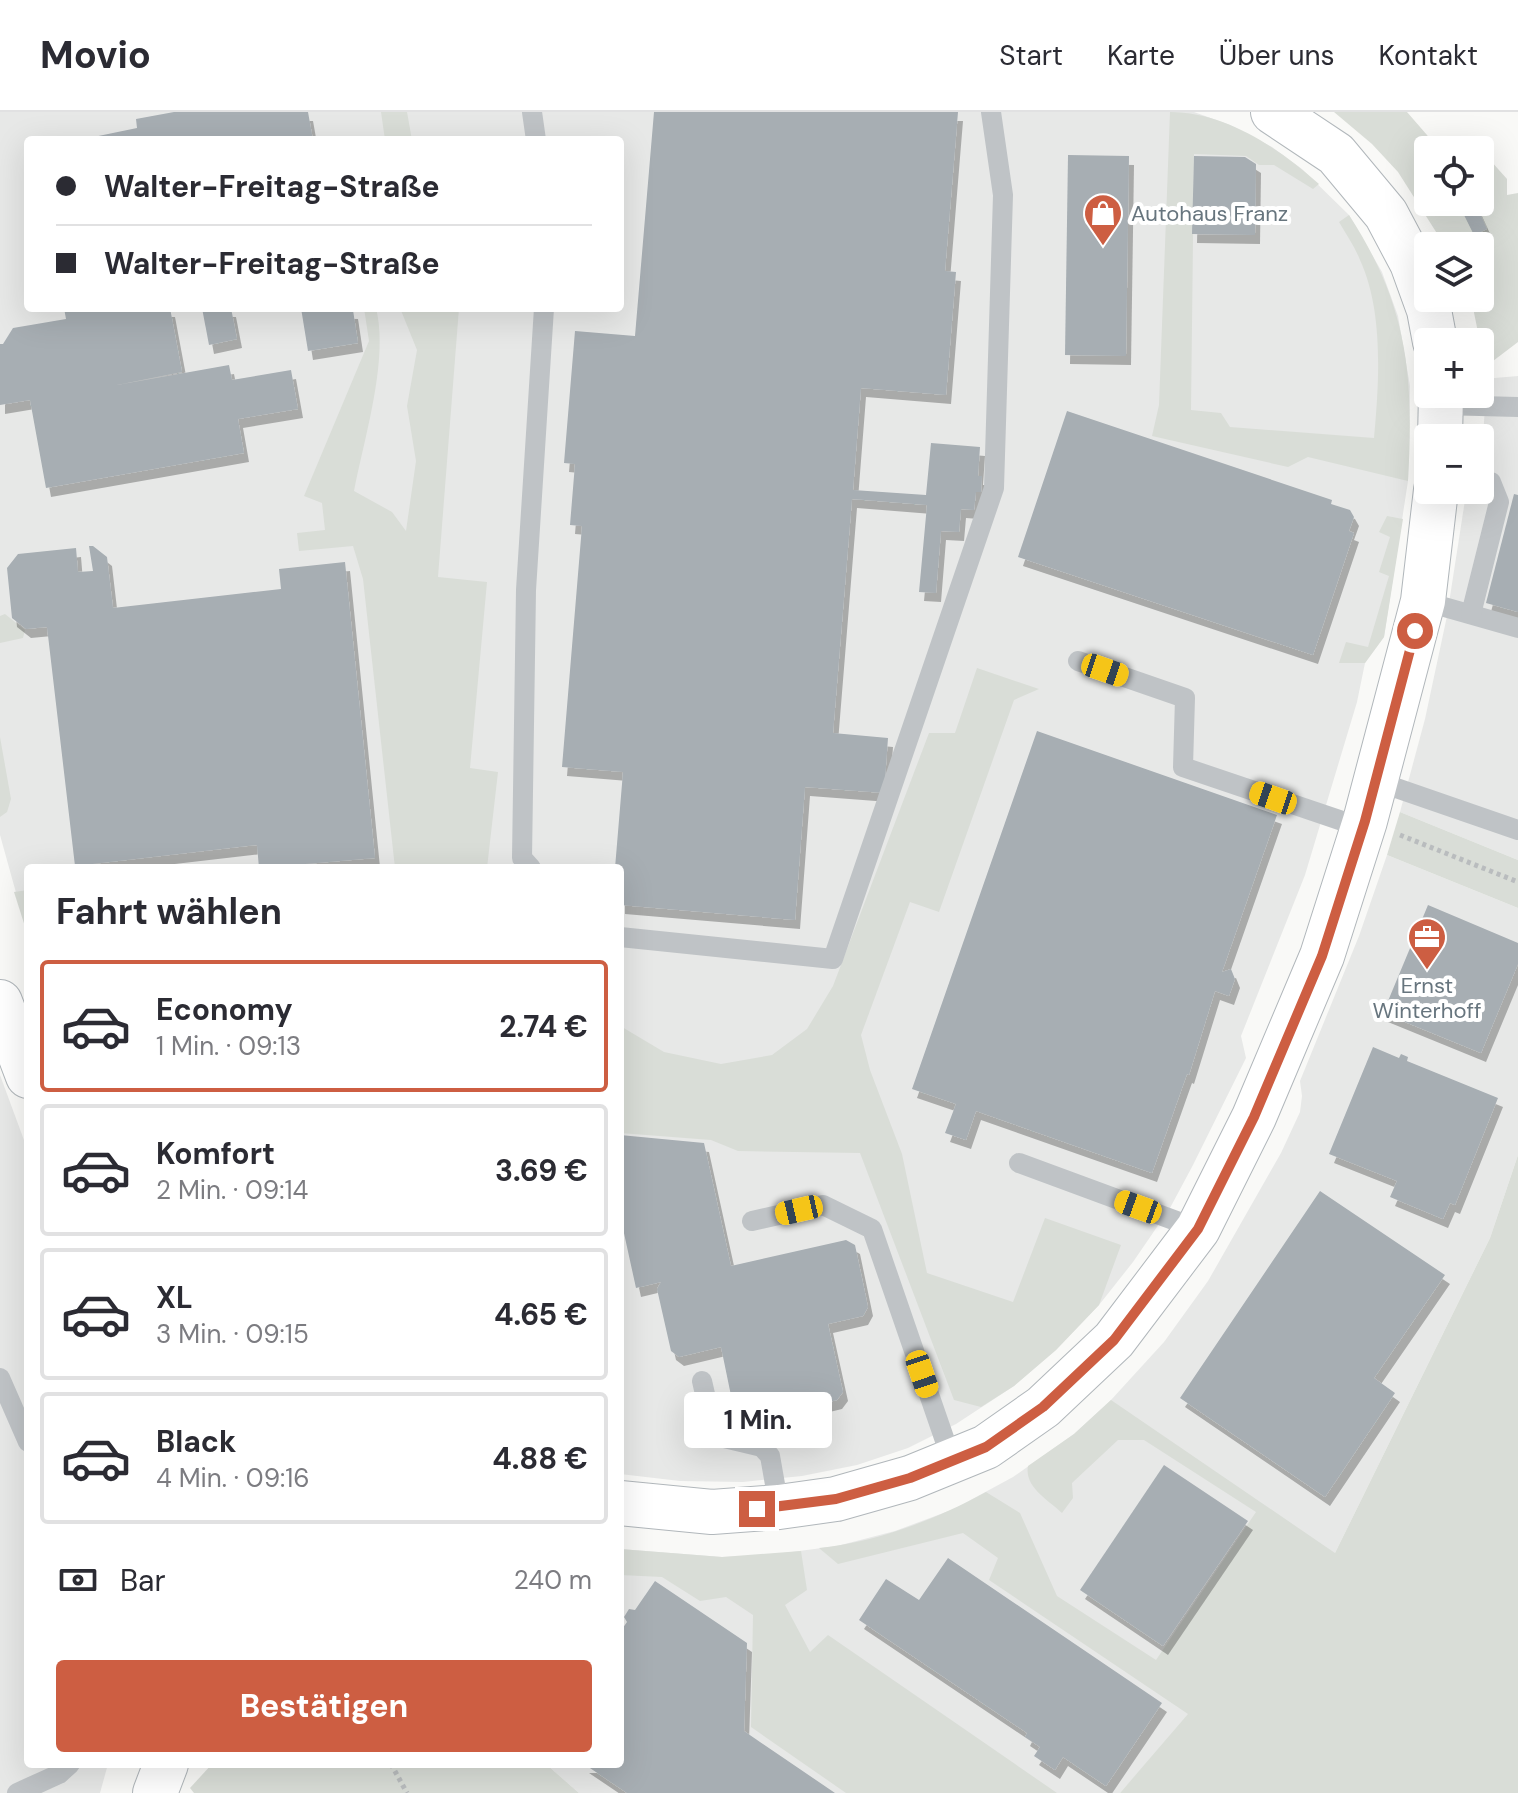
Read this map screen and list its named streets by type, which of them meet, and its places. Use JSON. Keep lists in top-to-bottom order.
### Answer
{
  "places": {
    "shop": ["Autohaus Franz"],
    "office": ["Ernst Winterhoff"]
  },
  "page": {
    "header": "Movio",
    "nav": [
      "Start",
      "Karte",
      "Über uns",
      "Kontakt"
    ],
    "map_buttons": ["+", "−"],
    "banner": ["Walter-Freitag-Straße", "Walter-Freitag-Straße"],
    "heading": "Fahrt wählen",
    "list": [
      {
        "name": "Economy",
        "note": "1 Min. · 09:13",
        "value": "2.74 €"
      },
      {
        "name": "Komfort",
        "note": "2 Min. · 09:14",
        "value": "3.69 €"
      },
      {
        "name": "XL",
        "note": "3 Min. · 09:15",
        "value": "4.65 €"
      },
      {
        "name": "Black",
        "note": "4 Min. · 09:16",
        "value": "4.88 €"
      }
    ],
    "bubble": "1 Min.",
    "pay": ["Bar", "240 m"],
    "buttons": "Bestätigen"
  }
}
